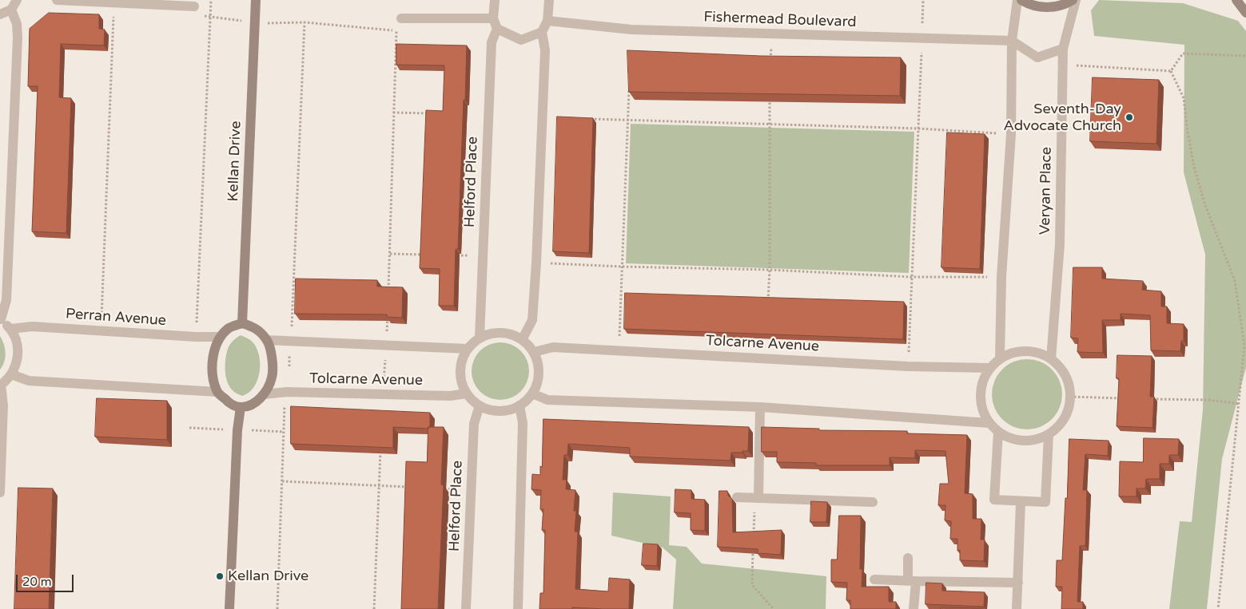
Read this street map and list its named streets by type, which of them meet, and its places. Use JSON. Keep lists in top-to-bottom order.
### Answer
{
  "streets": {
    "street": [
      "Fishermead Boulevard",
      "Kellan Drive",
      "Helford Place",
      "Veryan Place",
      "Perran Avenue",
      "Tolcarne Avenue"
    ]
  },
  "crossings": [
    ["Kellan Drive", "Perran Avenue"],
    ["Kellan Drive", "Tolcarne Avenue"],
    ["Helford Place", "Tolcarne Avenue"],
    ["Veryan Place", "Tolcarne Avenue"],
    ["Perran Avenue", "Tolcarne Avenue"]
  ],
  "places": ["Seventh-Day Advocate Church", "Kellan Drive"],
  "scale_bar": "20 m"
}
